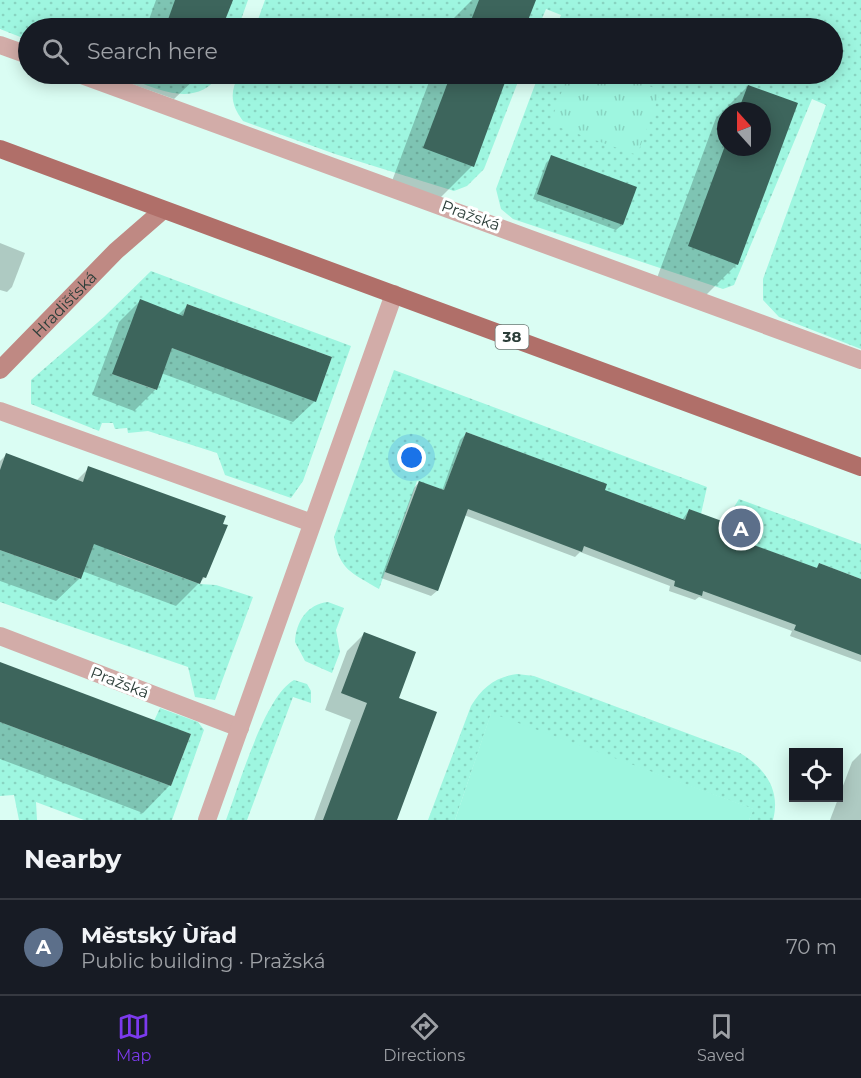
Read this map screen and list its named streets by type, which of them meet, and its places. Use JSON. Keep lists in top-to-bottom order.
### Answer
{
  "streets": {
    "main road": ["38"],
    "street": ["Pražská", "Hradišťská"]
  },
  "crossings": [
    ["Hradišťská", "38"]
  ],
  "north": "top",
  "page": {
    "search": "Search here",
    "pins": "A",
    "heading": "Nearby",
    "list": [
      {
        "mark": "A",
        "name": "Městský Ùřad",
        "note": "Public building · Pražská",
        "value": "70 m"
      }
    ],
    "nav": ["Map", "Directions", "Saved"]
  }
}
